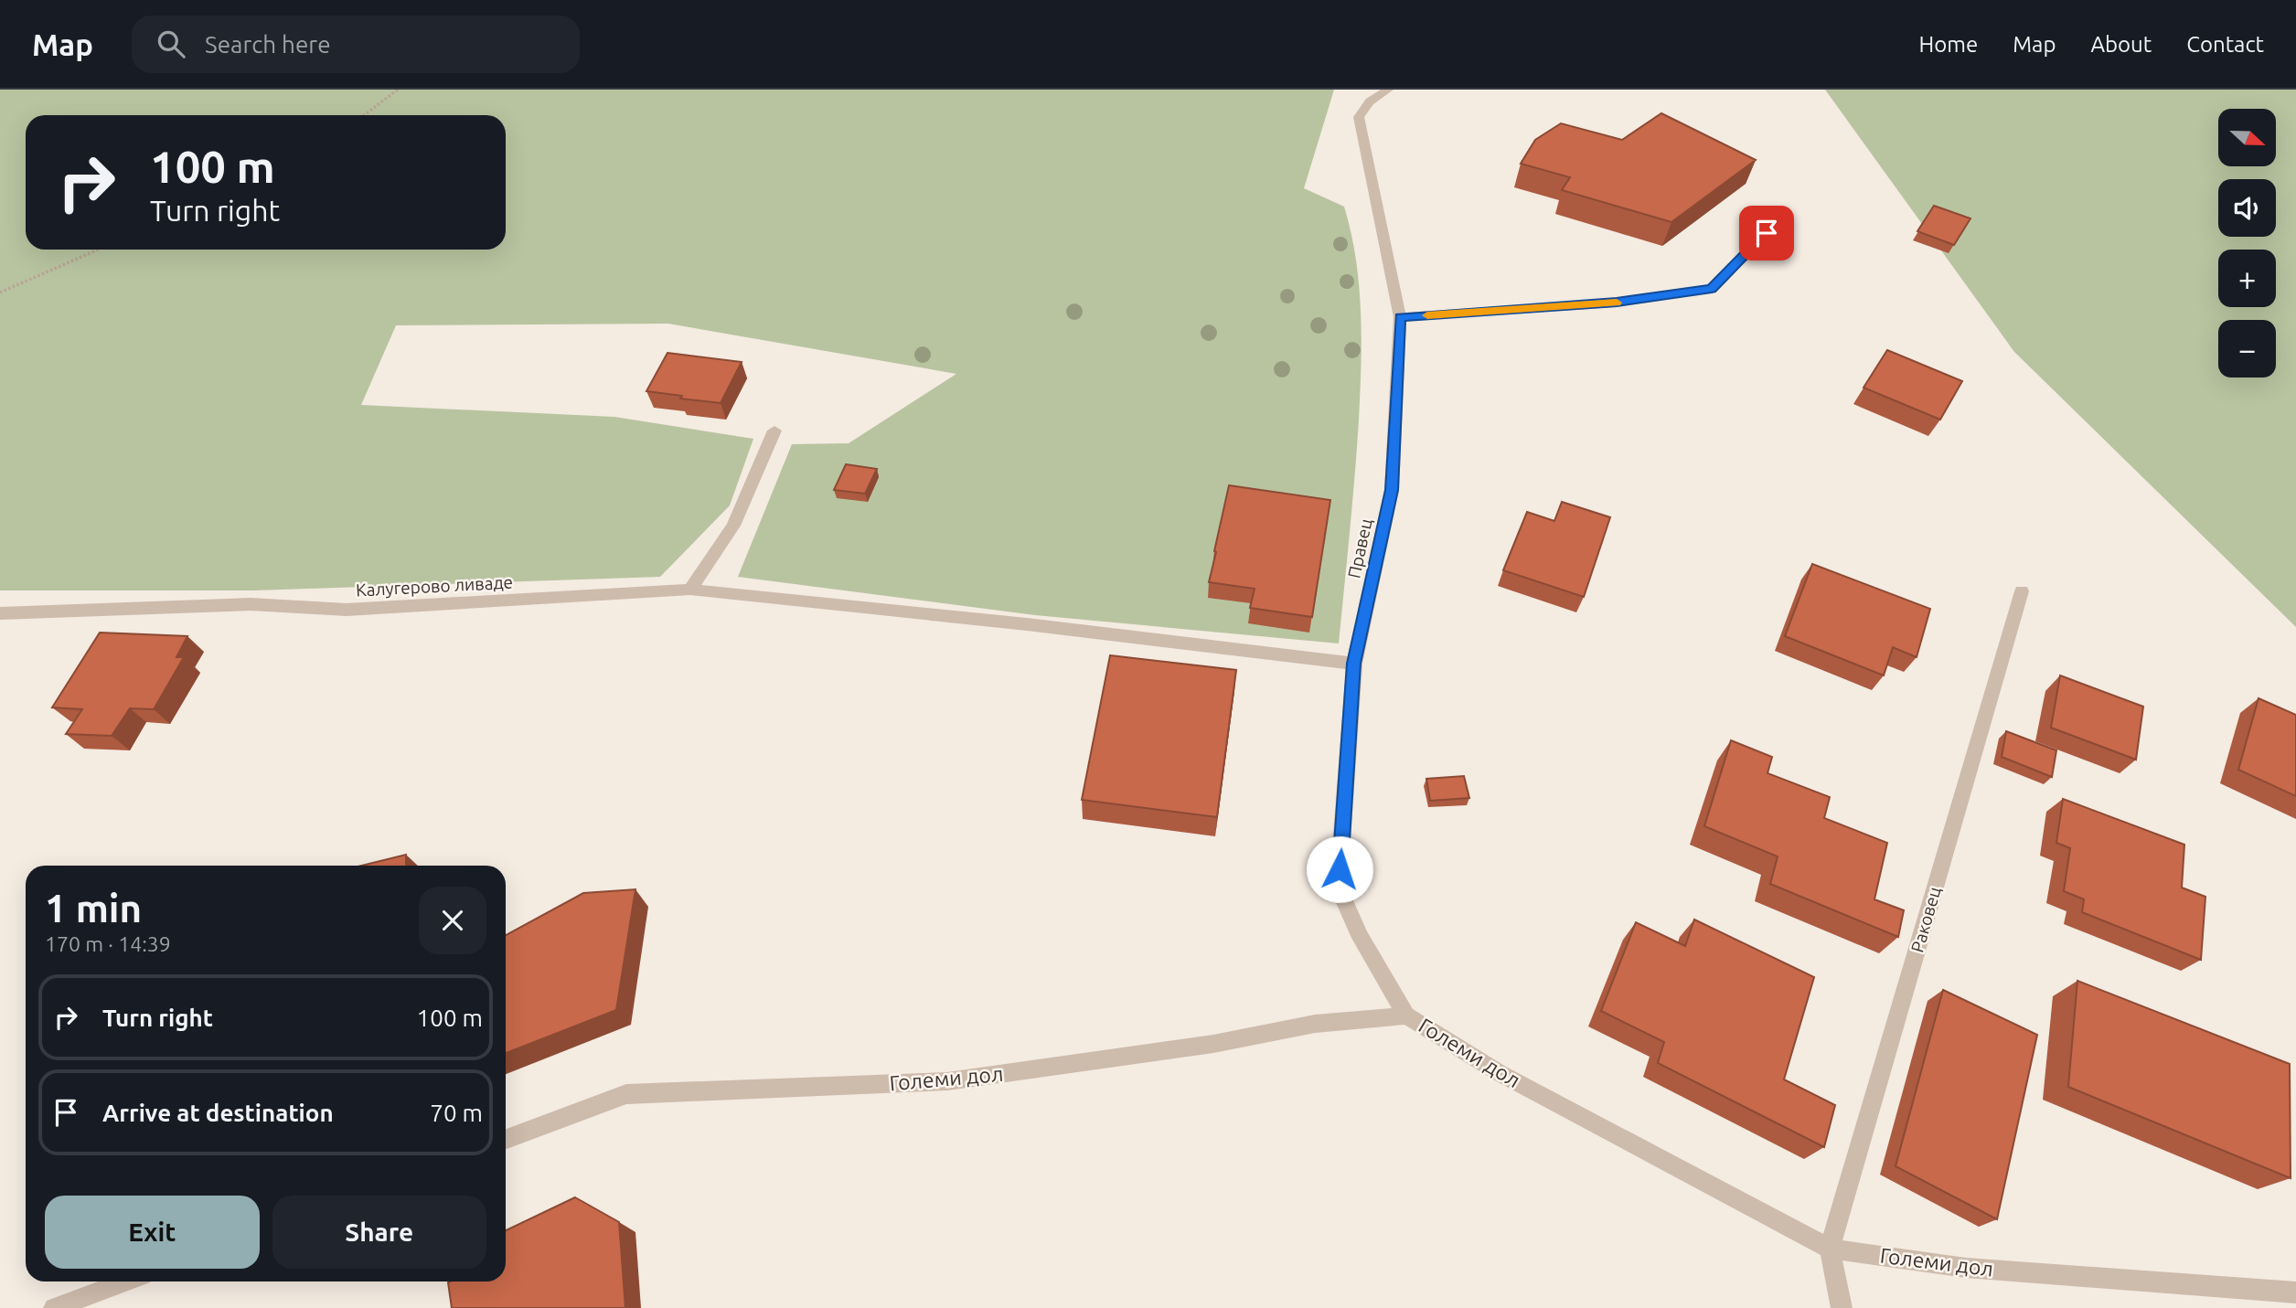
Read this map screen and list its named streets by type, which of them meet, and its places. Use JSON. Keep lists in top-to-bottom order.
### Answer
{
  "streets": {
    "street": [
      "Правец",
      "Калугерово ливаде",
      "Раковец",
      "Големи дол"
    ]
  },
  "crossings": [
    ["Правец", "Калугерово ливаде"],
    ["Правец", "Големи дол"],
    ["Раковец", "Големи дол"]
  ],
  "north": "right",
  "page": {
    "header": "Map",
    "search": "Search here",
    "nav": [
      "Home",
      "Map",
      "About",
      "Contact"
    ],
    "map_buttons": ["+", "−"],
    "turn": ["100 m", "Turn right"],
    "heading": ["1 min", "170 m · 14:39"],
    "list": [
      {
        "name": "Turn right",
        "value": "100 m"
      },
      {
        "name": "Arrive at destination",
        "value": "70 m"
      }
    ],
    "buttons": ["Exit", "Share"]
  }
}
